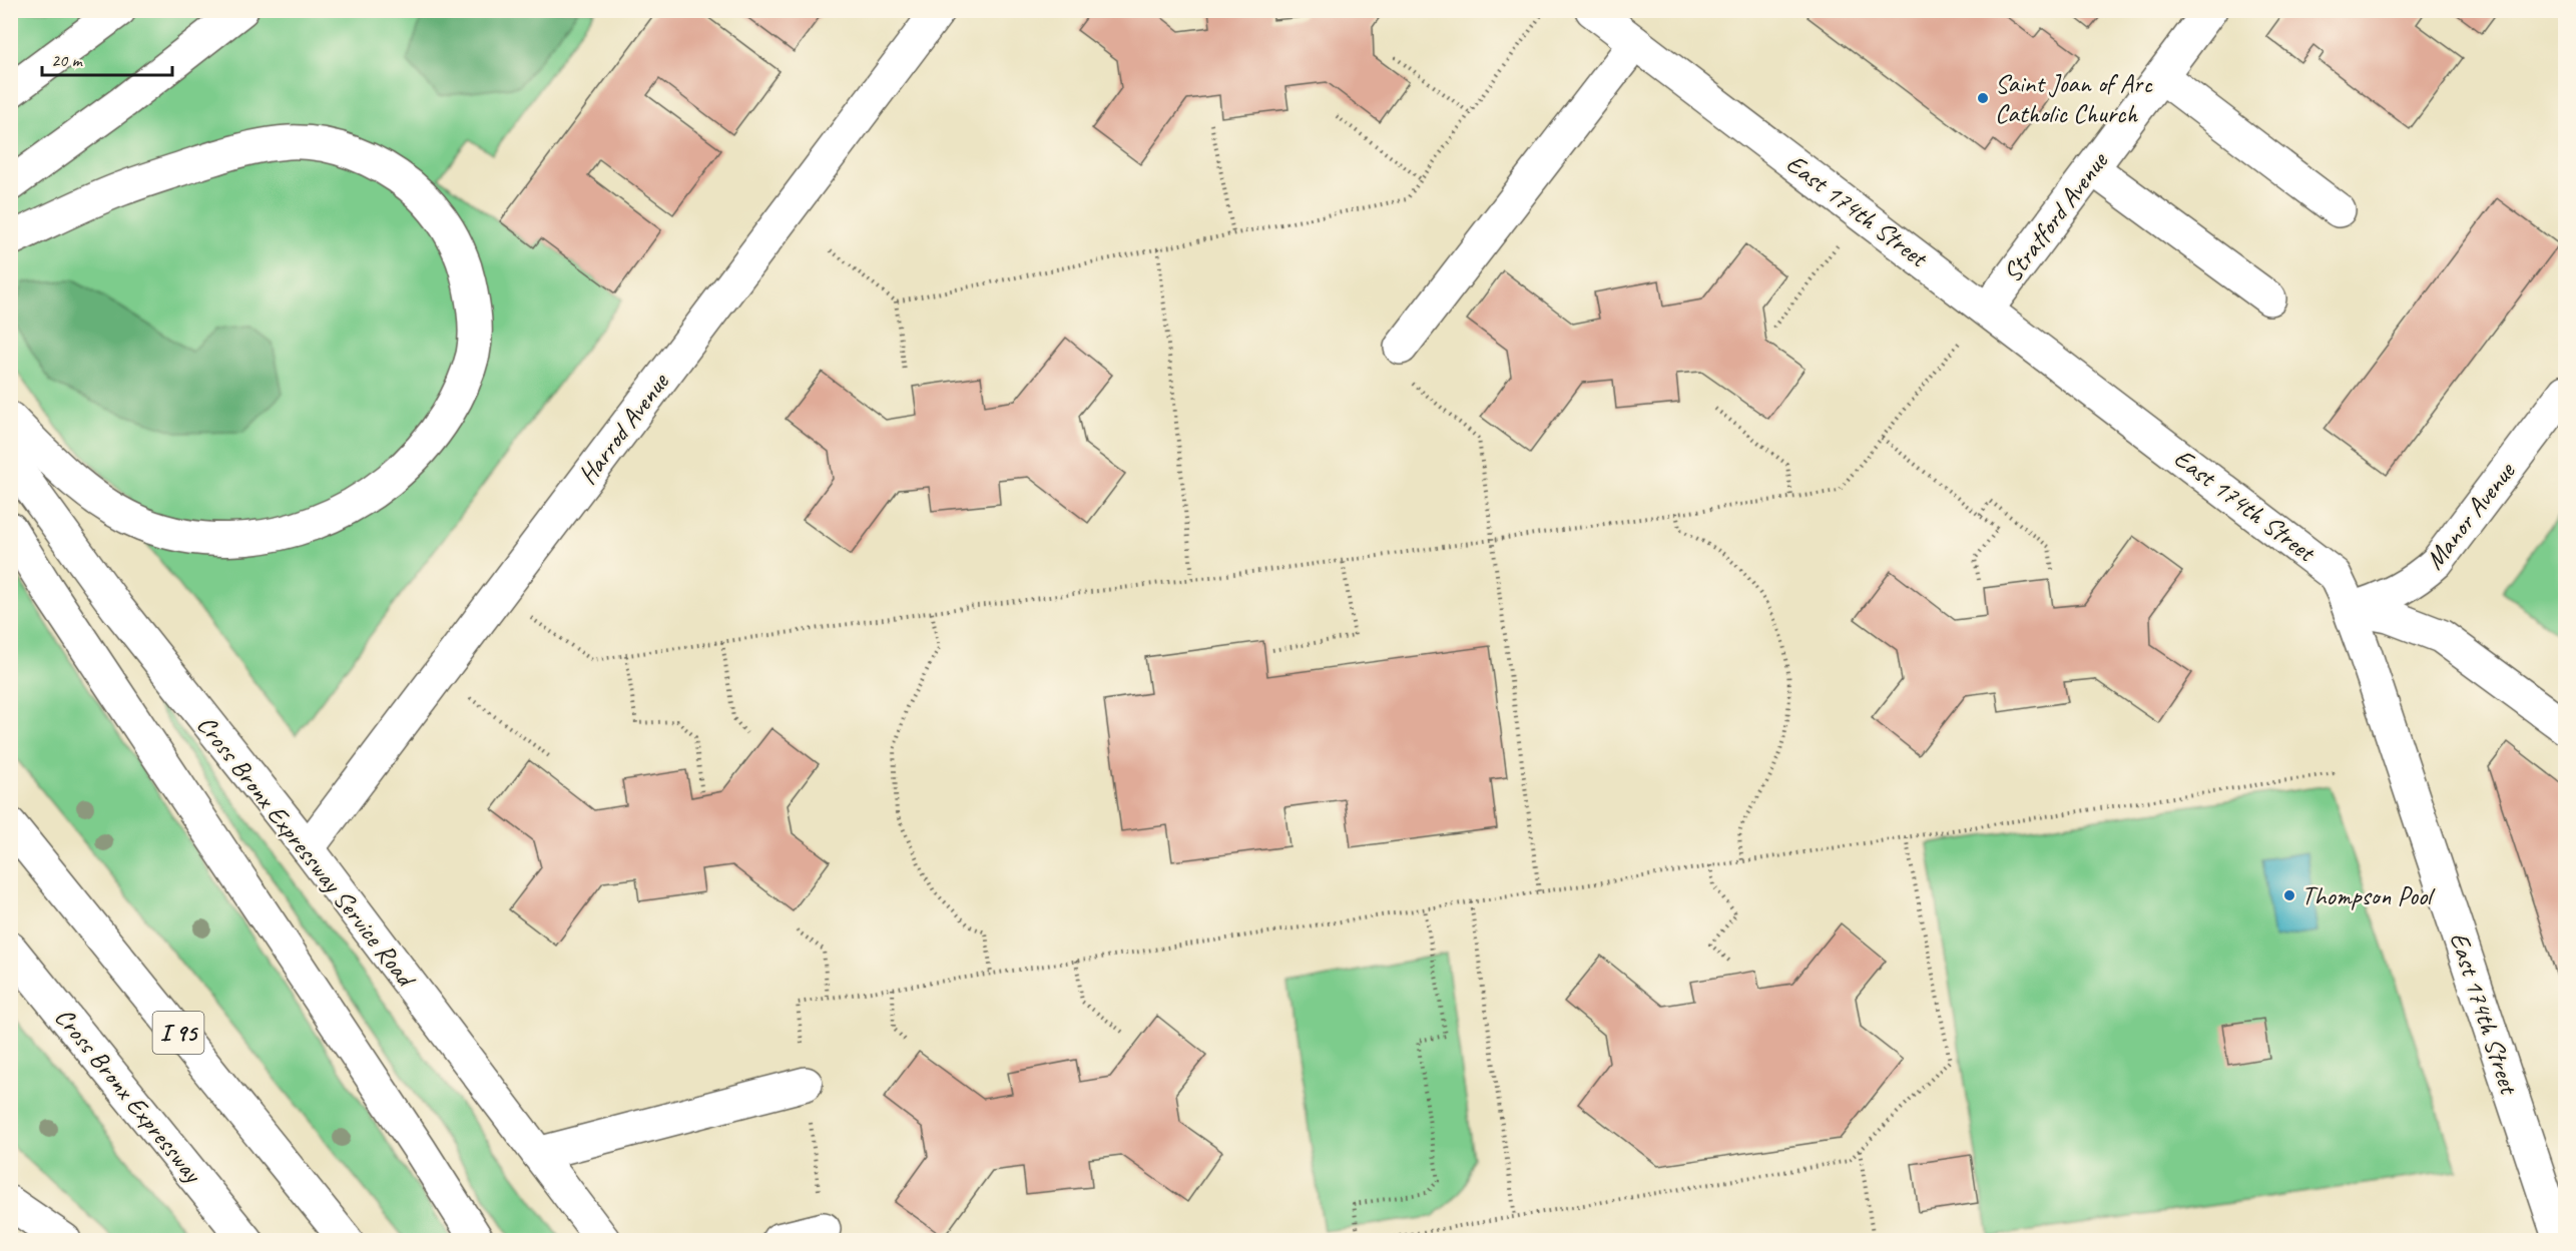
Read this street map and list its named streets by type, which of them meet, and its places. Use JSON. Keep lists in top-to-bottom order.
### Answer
{
  "streets": {
    "main road": [
      "East 174th Street",
      "Stratford Avenue",
      "Harrod Avenue",
      "Manor Avenue",
      "Cross Bronx Expressway Service Road",
      "I 95",
      "Cross Bronx Expressway"
    ]
  },
  "crossings": [
    ["East 174th Street", "Stratford Avenue"],
    ["East 174th Street", "Manor Avenue"],
    ["Harrod Avenue", "Cross Bronx Expressway Service Road"]
  ],
  "places": ["Saint Joan of Arc Catholic Church", "Thompson Pool"],
  "scale_bar": "20 m"
}
